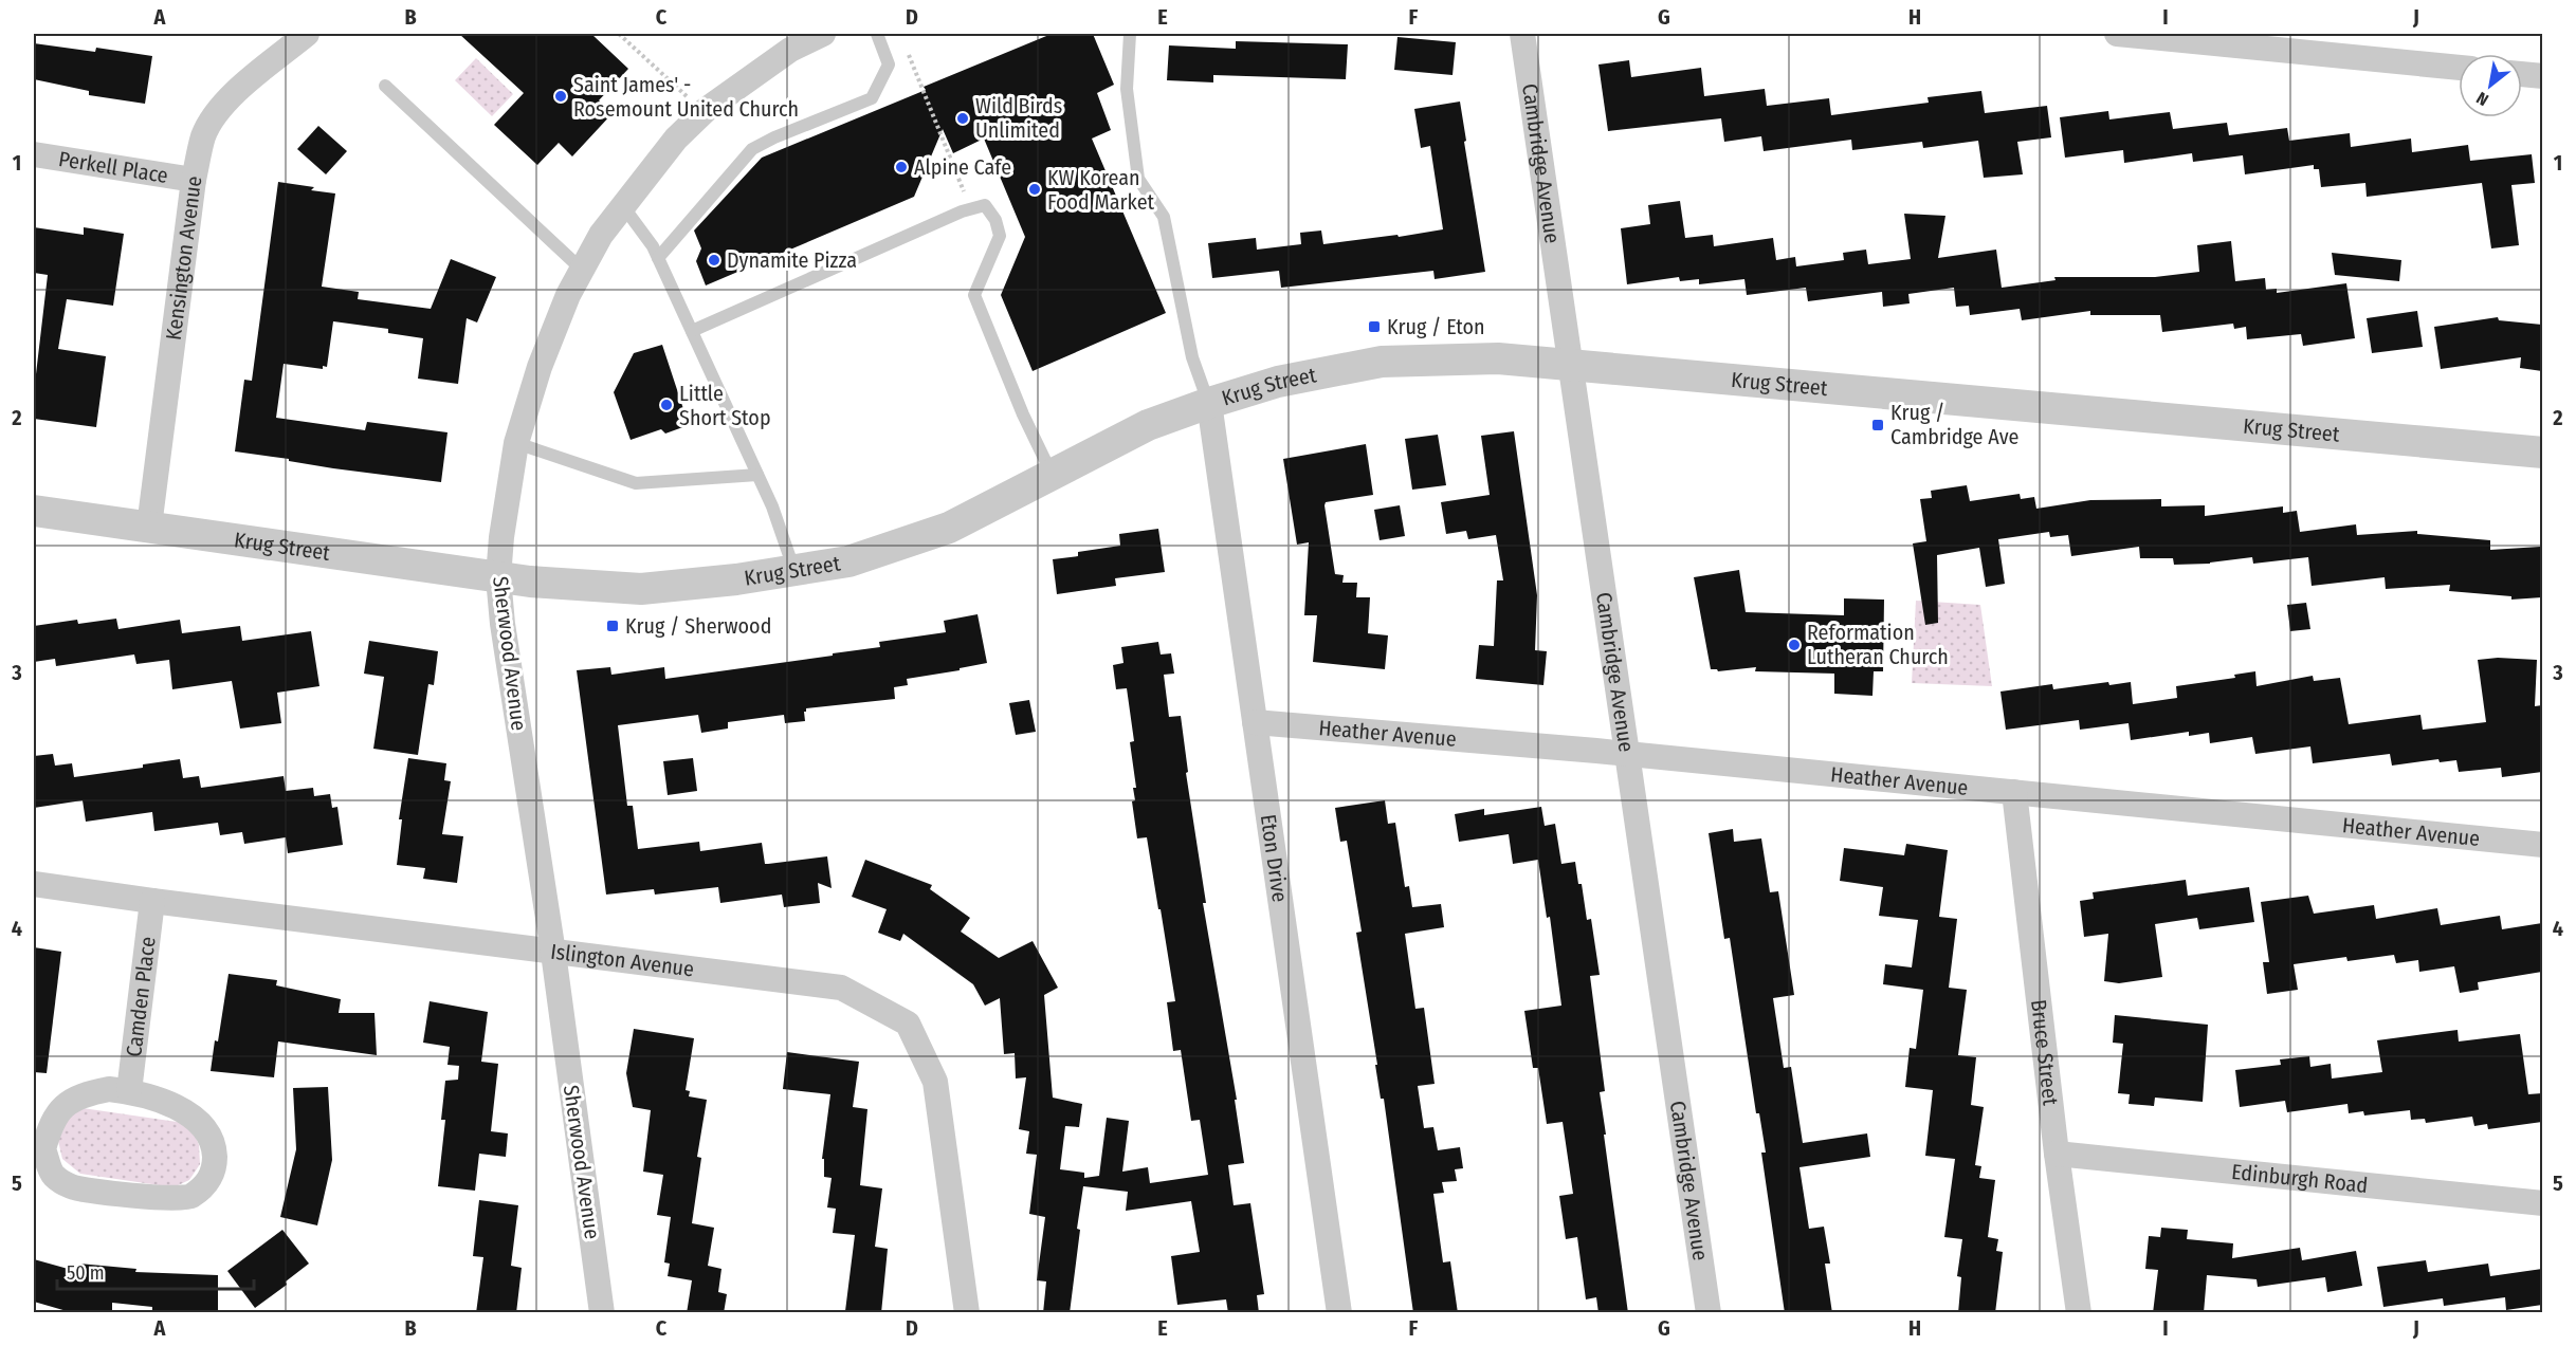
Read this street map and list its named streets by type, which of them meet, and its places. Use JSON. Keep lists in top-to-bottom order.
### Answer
{
  "streets": {
    "street": [
      "Cambridge Avenue",
      "Perkell Place",
      "Kensington Avenue",
      "Krug Street",
      "Sherwood Avenue",
      "Heather Avenue",
      "Eton Drive",
      "Islington Avenue",
      "Camden Place",
      "Bruce Street",
      "Edinburgh Road"
    ]
  },
  "crossings": [
    ["Cambridge Avenue", "Krug Street"],
    ["Cambridge Avenue", "Heather Avenue"],
    ["Perkell Place", "Kensington Avenue"],
    ["Kensington Avenue", "Krug Street"],
    ["Krug Street", "Sherwood Avenue"],
    ["Krug Street", "Eton Drive"],
    ["Sherwood Avenue", "Islington Avenue"],
    ["Heather Avenue", "Eton Drive"],
    ["Heather Avenue", "Bruce Street"],
    ["Islington Avenue", "Camden Place"],
    ["Bruce Street", "Edinburgh Road"]
  ],
  "places": {
    "other": [
      "Saint James' - Rosemount United Church",
      "Wild Birds Unlimited",
      "Alpine Cafe",
      "KW Korean Food Market",
      "Dynamite Pizza",
      "Little Short Stop",
      "Reformation Lutheran Church"
    ],
    "transit": ["Krug / Eton", "Krug / Cambridge Ave", "Krug / Sherwood"]
  },
  "scale_bar": "50 m",
  "north": "bottom left",
  "grid": {
    "columns": [
      "A",
      "B",
      "C",
      "D",
      "E",
      "F",
      "G",
      "H",
      "I",
      "J"
    ],
    "rows": [
      "1",
      "2",
      "3",
      "4",
      "5"
    ]
  }
}
